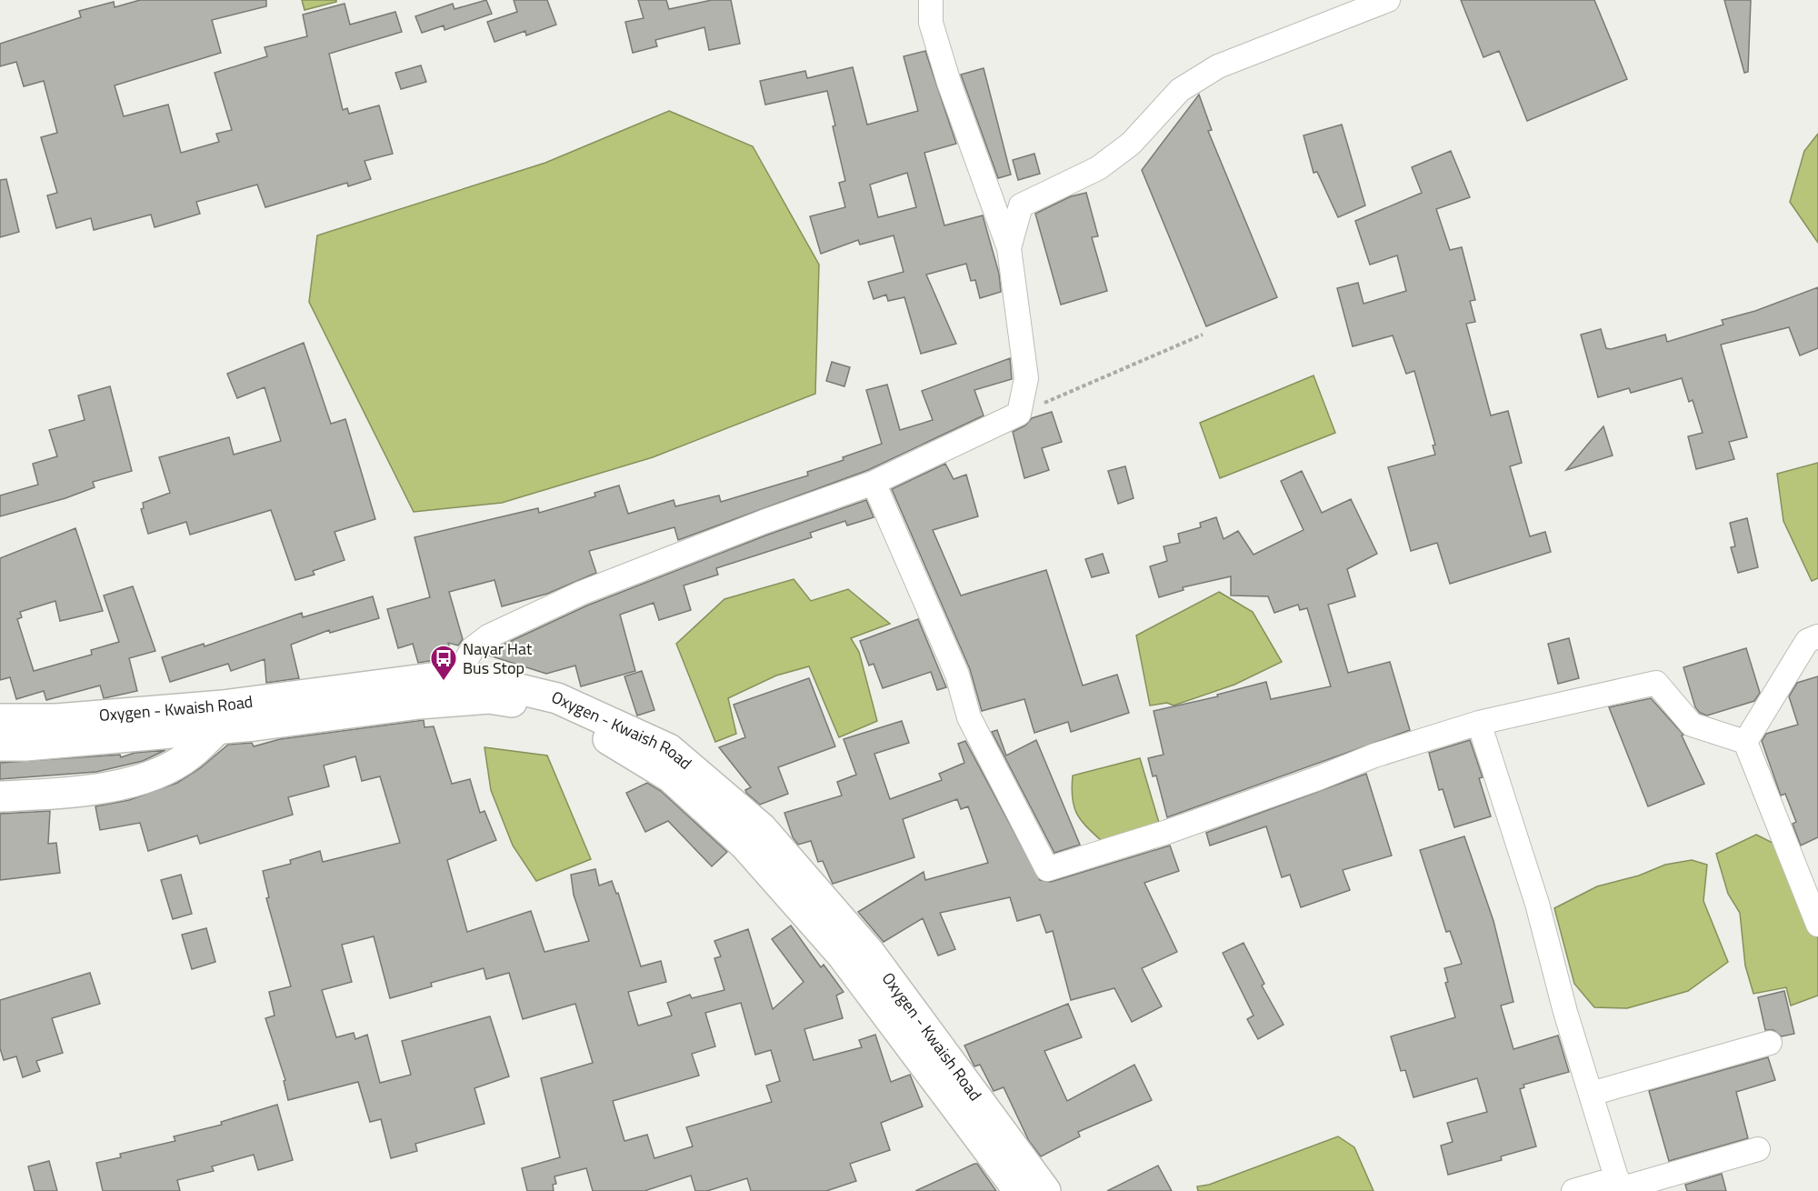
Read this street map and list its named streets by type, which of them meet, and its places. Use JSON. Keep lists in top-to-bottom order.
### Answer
{
  "streets": {
    "main road": ["Oxygen - Kwaish Road"]
  },
  "places": {
    "bus stop": ["Nayar Hat Bus Stop"]
  }
}
